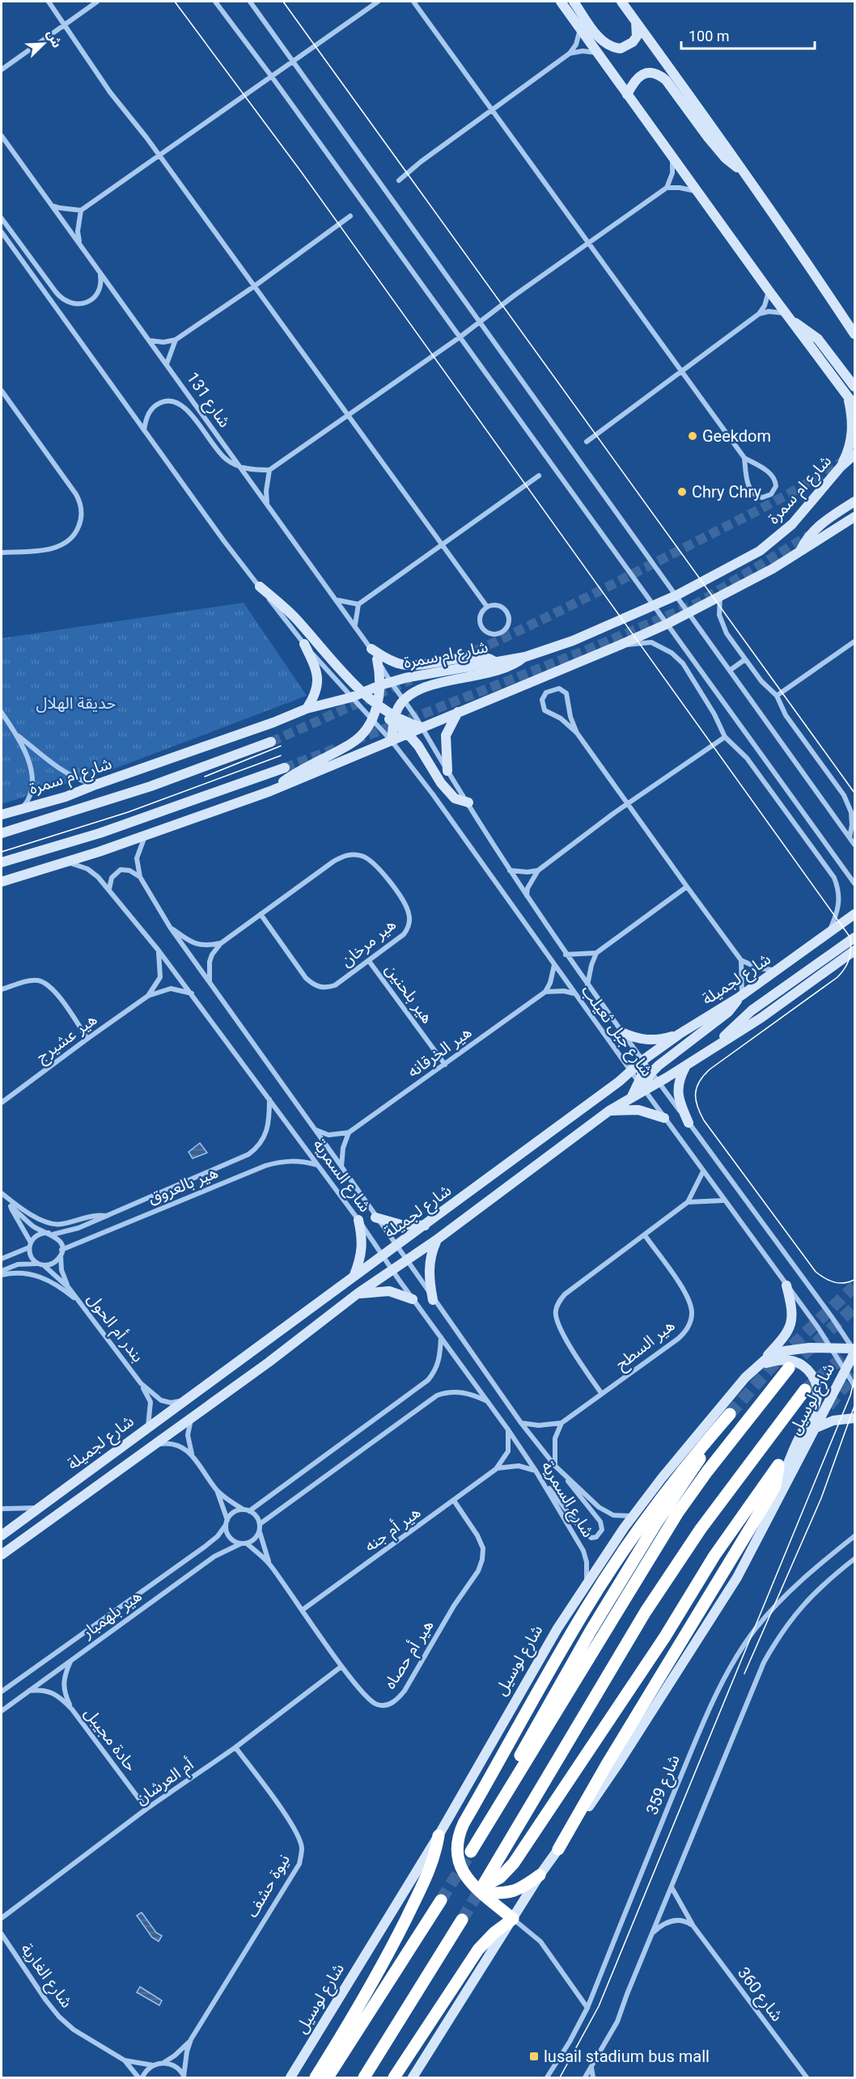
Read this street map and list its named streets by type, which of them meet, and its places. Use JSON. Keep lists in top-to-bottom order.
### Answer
{
  "streets": {
    "highway": ["شارع لوسيل"],
    "street": [
      "شارع 131",
      "شارع ام سمرة",
      "هير مرخان",
      "شارع لجميلة",
      "هير بلحنين",
      "شارع جبل ثعيلب",
      "هير عشيرج",
      "هير الخرقانه",
      "شارع السمرية",
      "هير بالعروق",
      "بندر أم الحول",
      "هير السطح",
      "هير أم جنه",
      "هير بلهمبار",
      "هير أم حصاه",
      "حادة مجيبل",
      "أم العرشان",
      "شارع 359",
      "نيوة حشف",
      "شارع الغارية",
      "شارع 360"
    ]
  },
  "crossings": [
    ["شارع ام سمرة", "شارع جبل ثعيلب"],
    ["هير مرخان", "هير بلحنين"],
    ["هير مرخان", "شارع السمرية"],
    ["شارع لجميلة", "شارع جبل ثعيلب"],
    ["شارع لجميلة", "شارع السمرية"],
    ["شارع لجميلة", "بندر أم الحول"],
    ["هير بلحنين", "هير الخرقانه"],
    ["شارع جبل ثعيلب", "شارع لوسيل"],
    ["هير عشيرج", "شارع السمرية"],
    ["شارع السمرية", "هير بالعروق"],
    ["شارع السمرية", "شارع لوسيل"],
    ["شارع السمرية", "هير أم جنه"],
    ["هير بالعروق", "بندر أم الحول"],
    ["هير أم جنه", "هير أم حصاه"],
    ["هير بلهمبار", "هير أم حصاه"],
    ["هير بلهمبار", "حادة مجيبل"],
    ["هير أم حصاه", "أم العرشان"],
    ["حادة مجيبل", "أم العرشان"],
    ["أم العرشان", "نيوة حشف"]
  ],
  "parks": ["حديقة الهلال"],
  "places": {
    "other": ["Geekdom", "Chry Chry"],
    "transit": ["lusail stadium bus mall"]
  },
  "scale_bar": "100 m",
  "north": "top right"
}
